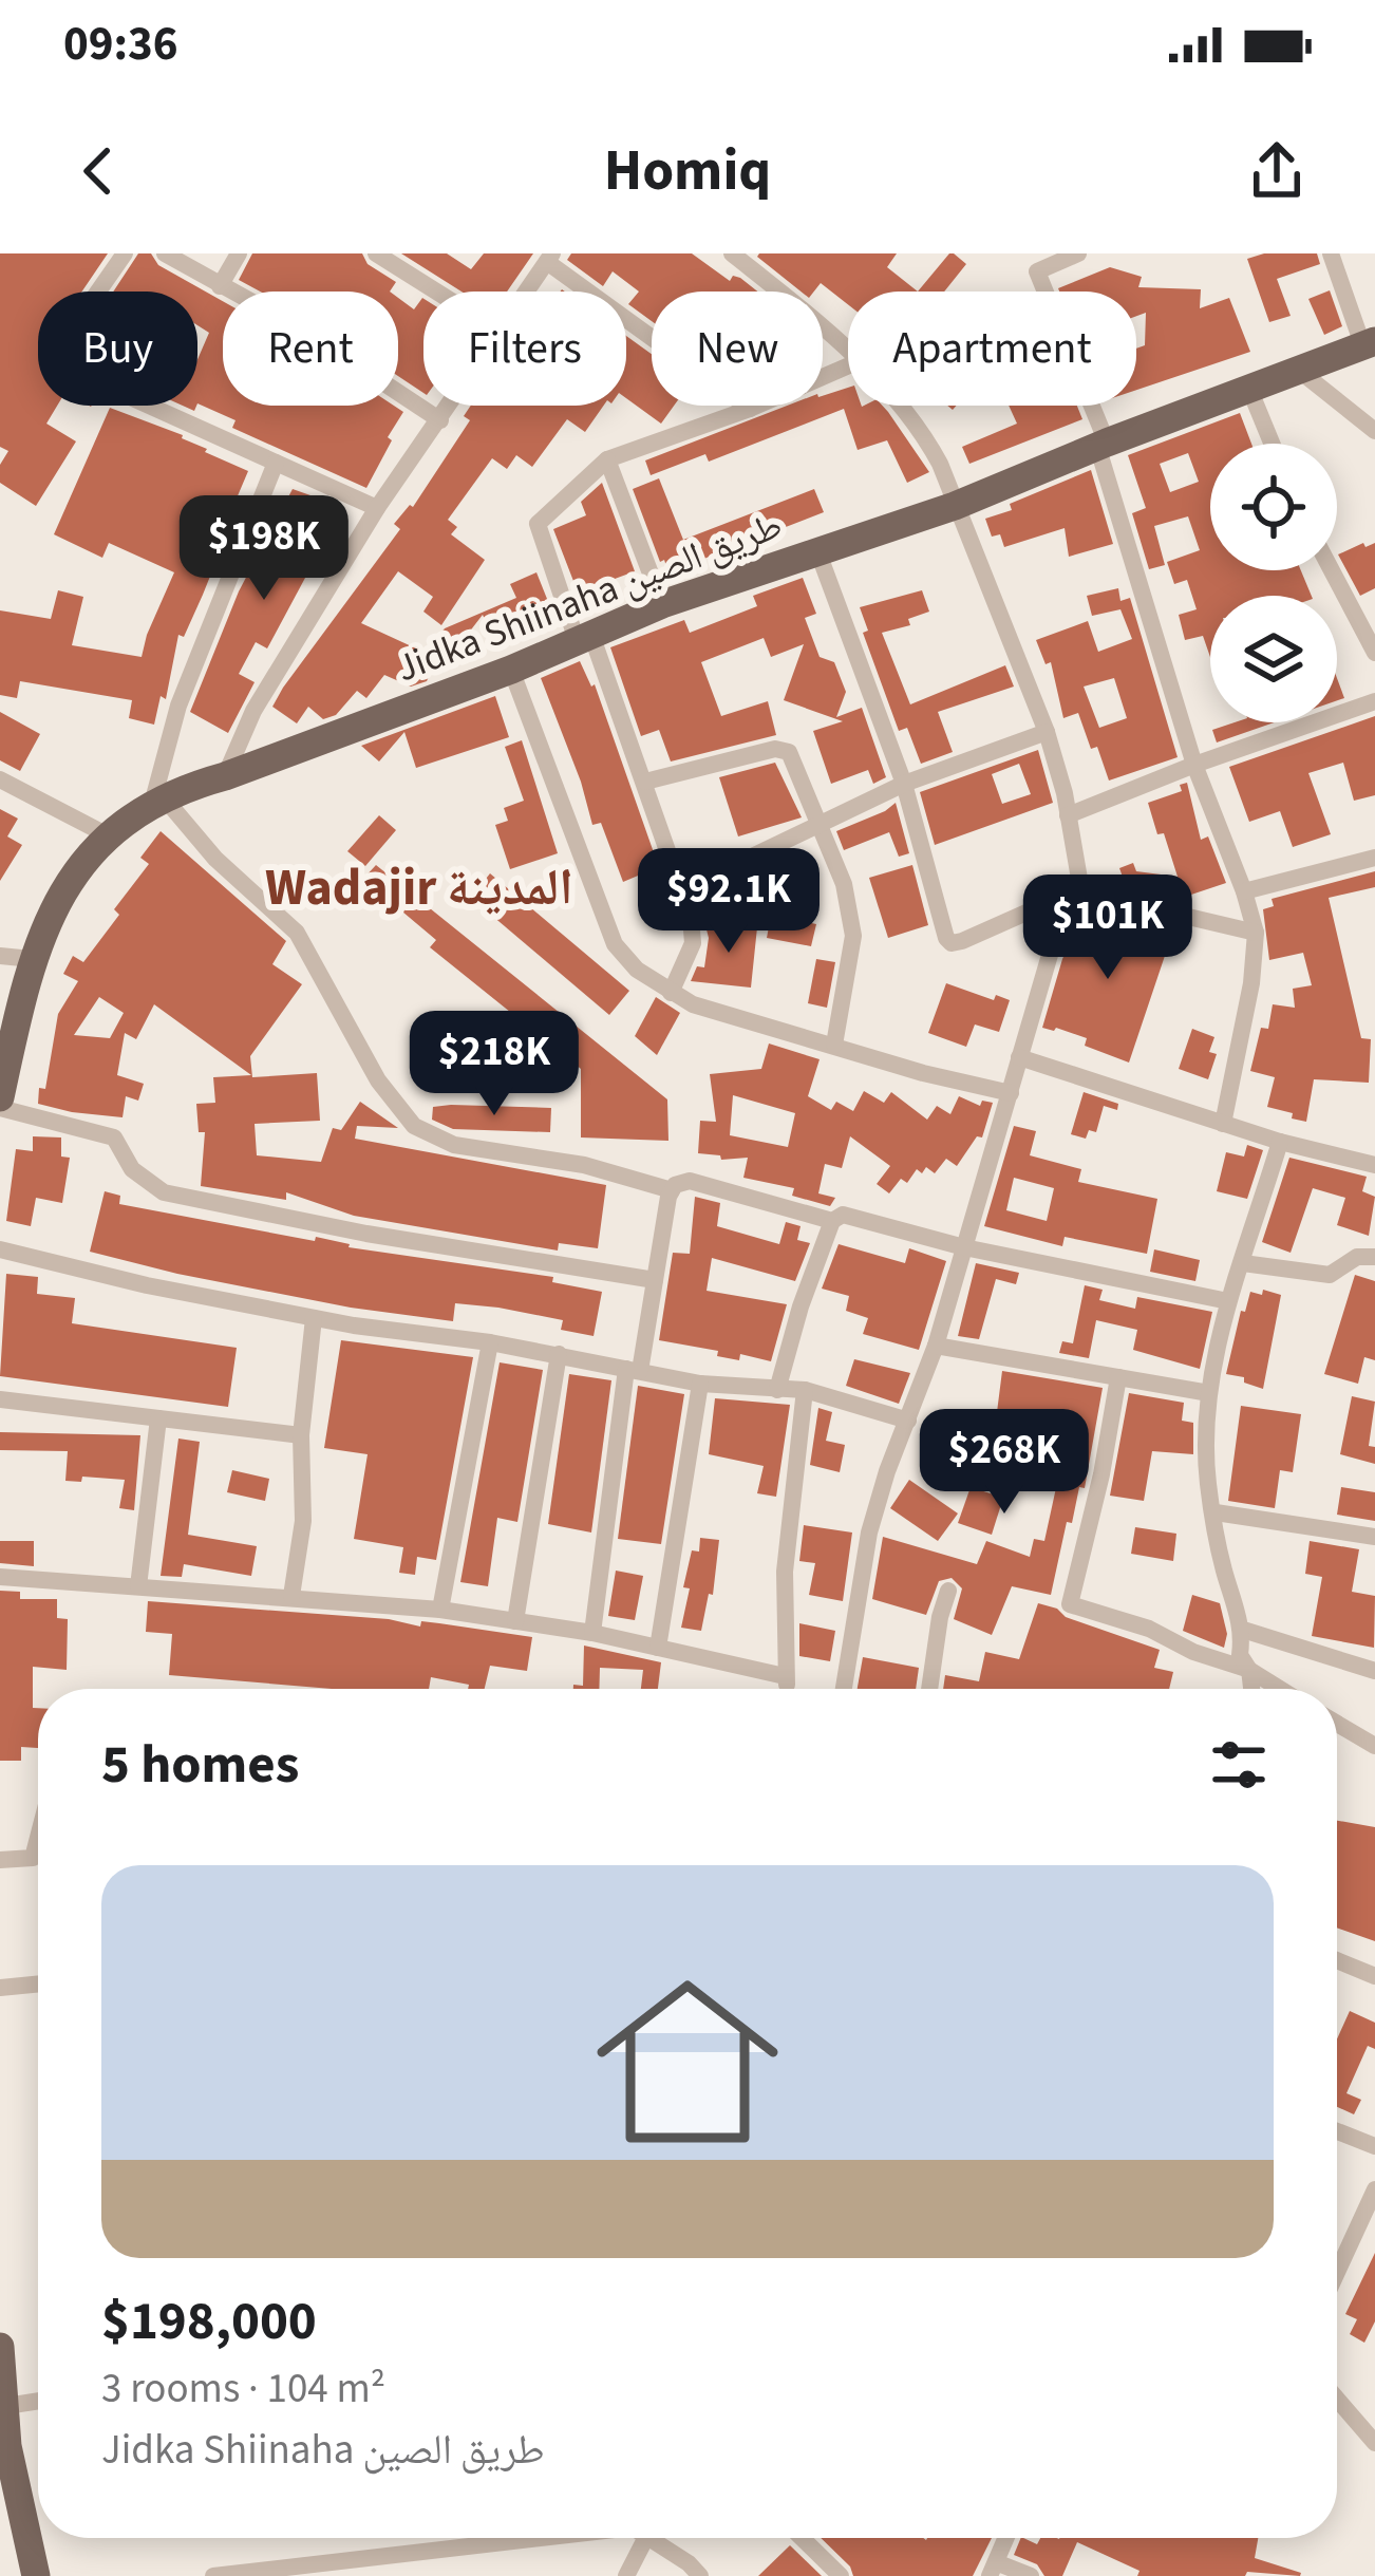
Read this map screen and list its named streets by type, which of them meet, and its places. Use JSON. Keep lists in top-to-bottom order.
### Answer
{
  "streets": {
    "main road": ["Jidka Shiinaha طريق الصين"]
  },
  "districts": ["Wadajir المدينة"],
  "page": {
    "status": "09:36",
    "header": "Homiq",
    "chip": [
      "Buy",
      "Rent",
      "Filters",
      "New",
      "Apartment"
    ],
    "price": [
      "$198K",
      "$92.1K",
      "$101K",
      "$218K",
      "$268K"
    ],
    "heading": "5 homes",
    "list": [
      {
        "name": "$198,000",
        "note": "3 rooms · 104 m² · Jidka Shiinaha طريق الصين"
      }
    ]
  }
}
